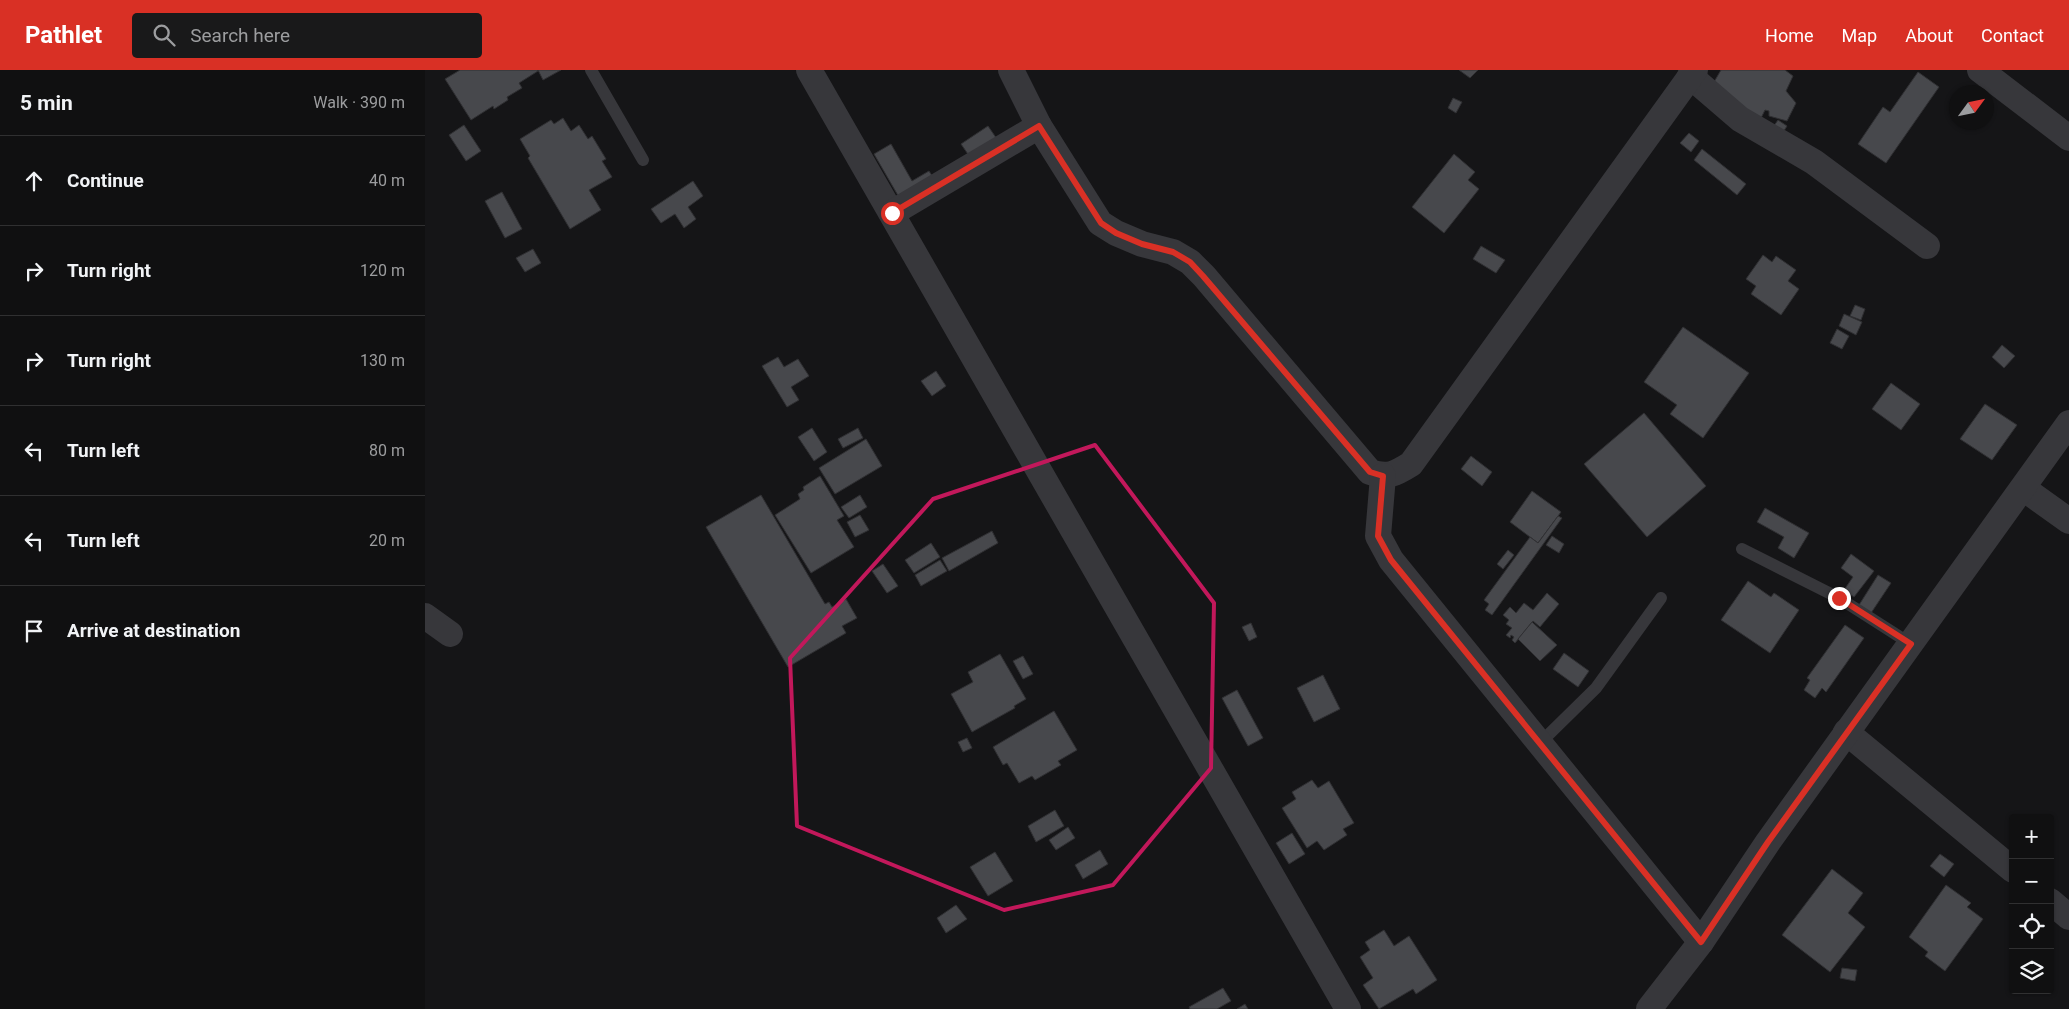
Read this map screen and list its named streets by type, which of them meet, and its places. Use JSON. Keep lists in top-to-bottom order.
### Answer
{
  "north": "top right",
  "page": {
    "header": "Pathlet",
    "search": "Search here",
    "nav": [
      "Home",
      "Map",
      "About",
      "Contact"
    ],
    "heading": ["5 min", "Walk · 390 m"],
    "list": [
      ["Continue", "40 m"],
      ["Turn right", "120 m"],
      ["Turn right", "130 m"],
      ["Turn left", "80 m"],
      ["Turn left", "20 m"],
      "Arrive at destination"
    ],
    "map_buttons": ["+", "−"]
  }
}
